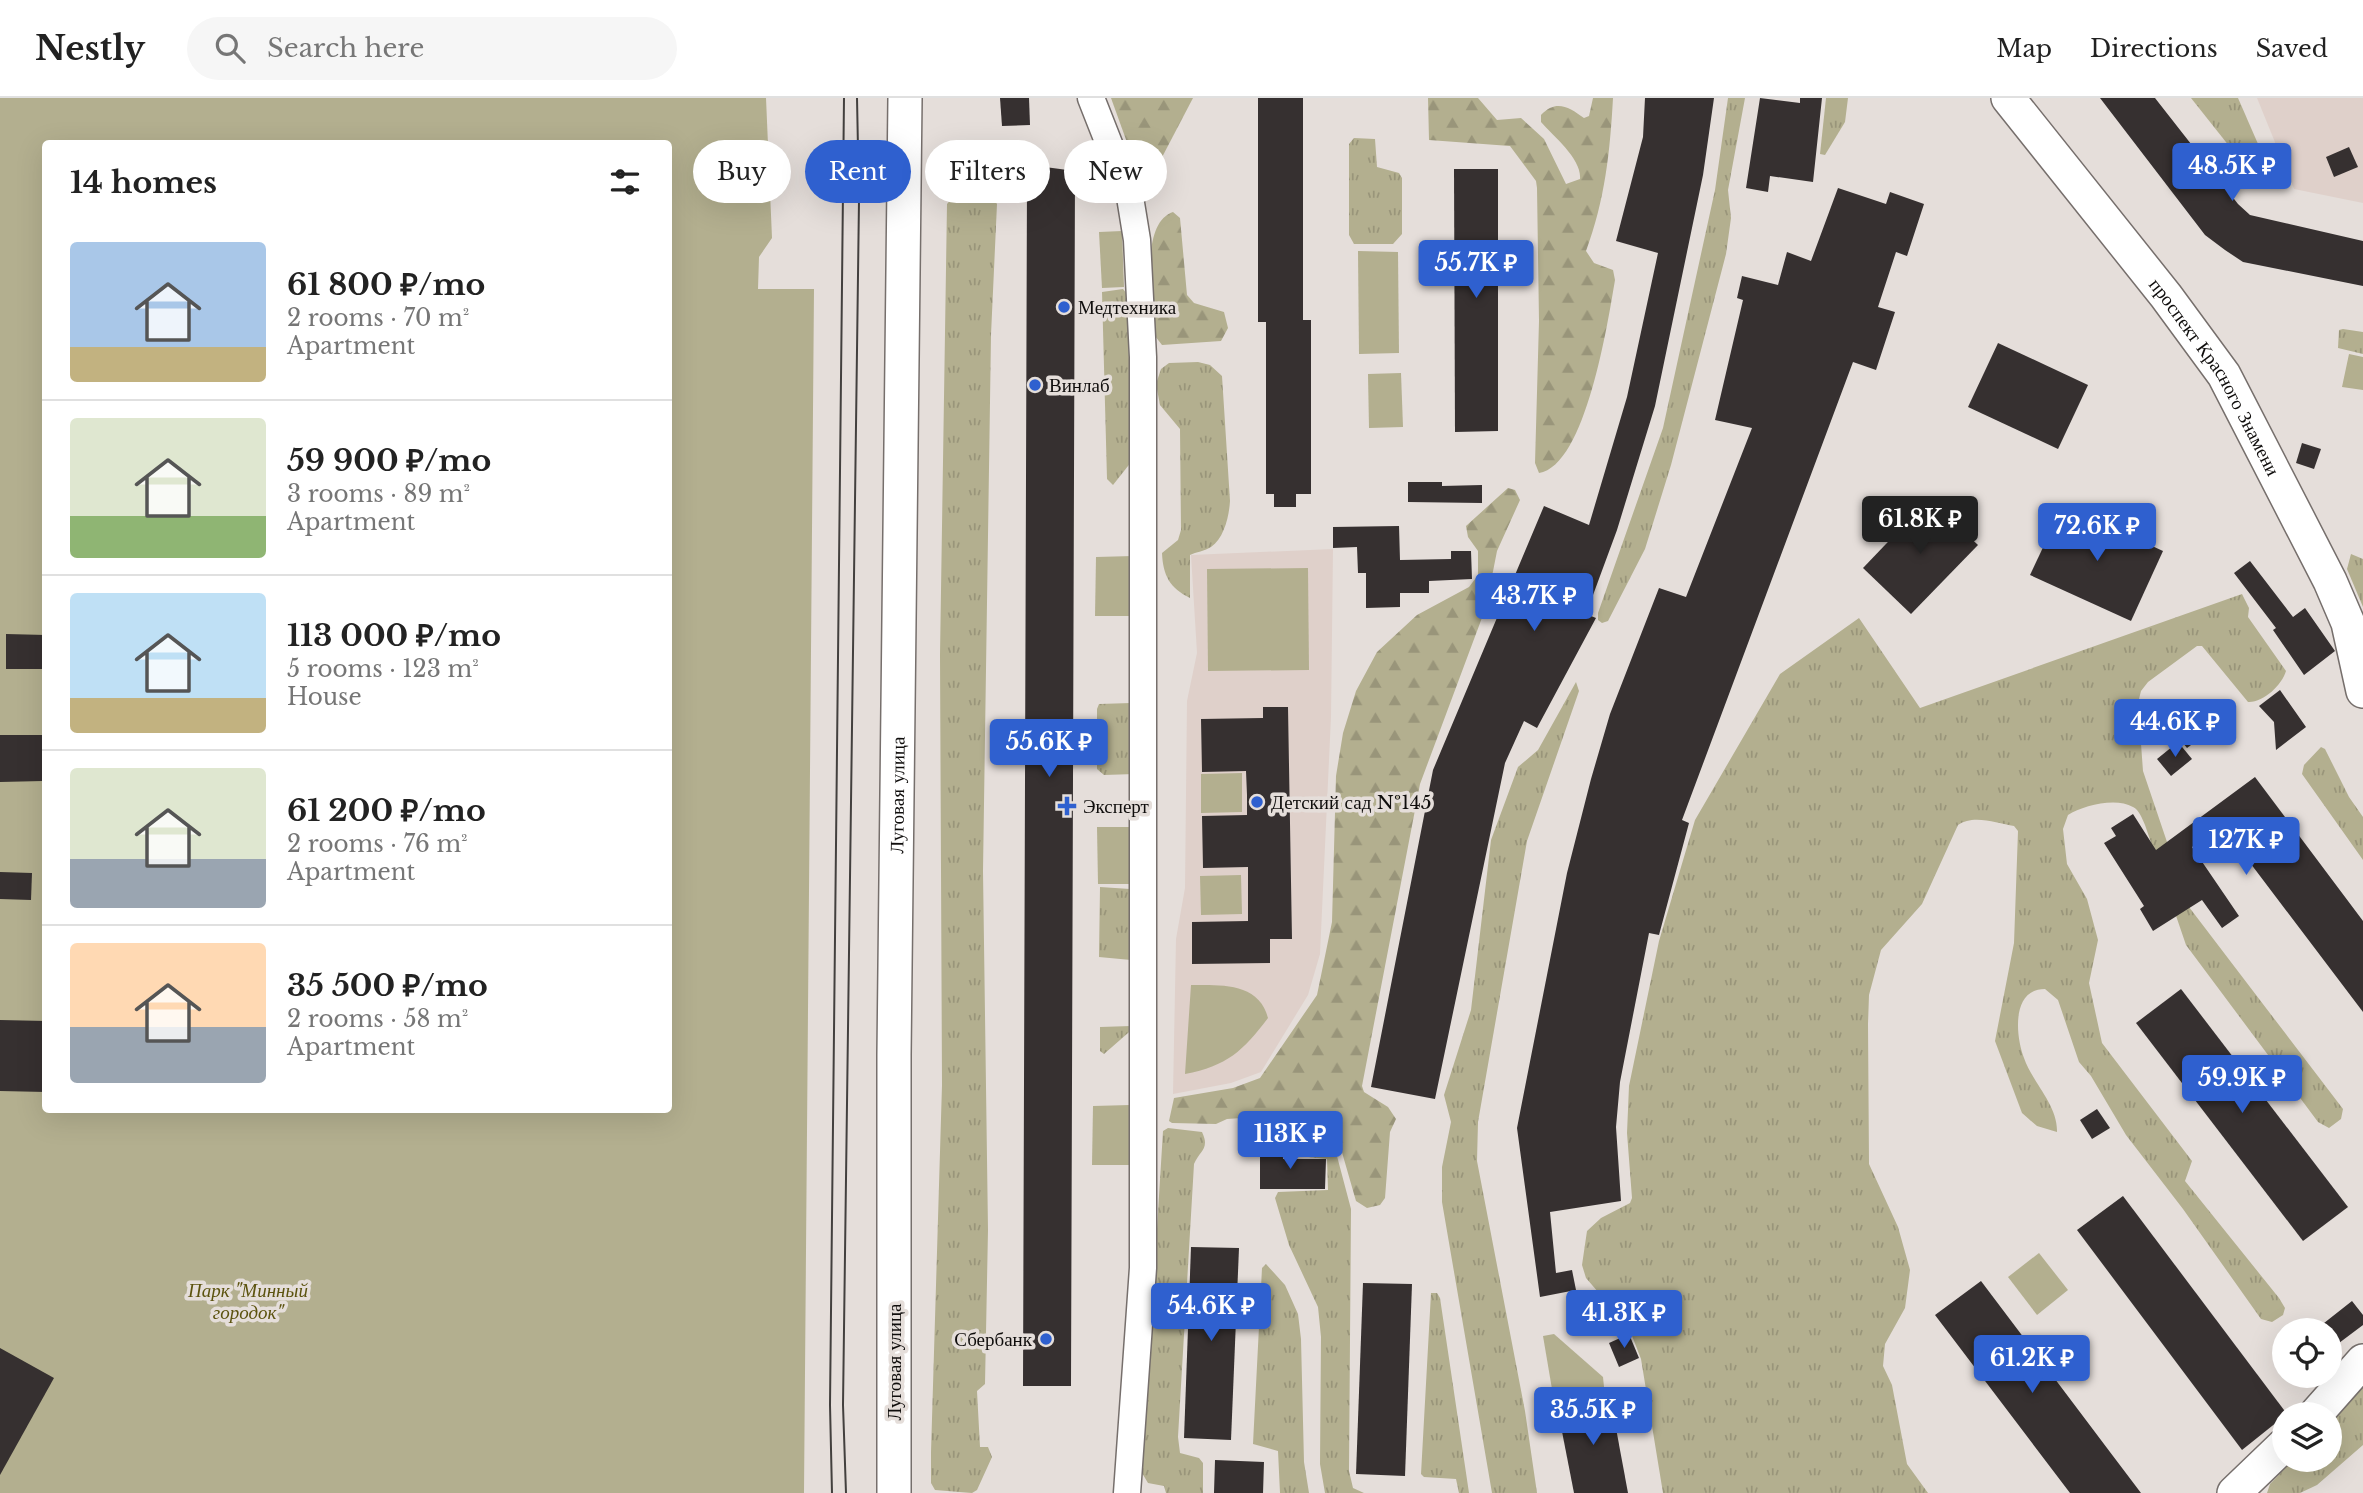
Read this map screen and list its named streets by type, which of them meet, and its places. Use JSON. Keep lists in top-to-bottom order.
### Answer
{
  "streets": {
    "main road": ["проспект Красного Знамени", "Луговая улица"]
  },
  "parks": ["Парк \"Минный городок\""],
  "places": {
    "other": [
      "Медтехника",
      "Винлаб",
      "Детский сад №145",
      "Сбербанк"
    ],
    "health": ["Эксперт"]
  },
  "page": {
    "header": "Nestly",
    "search": "Search here",
    "nav": ["Map", "Directions", "Saved"],
    "chip": [
      "Buy",
      "Rent",
      "Filters",
      "New"
    ],
    "heading": "14 homes",
    "price": [
      "48.5K ₽",
      "55.7K ₽",
      "61.8K ₽",
      "72.6K ₽",
      "43.7K ₽",
      "44.6K ₽",
      "55.6K ₽",
      "127K ₽",
      "59.9K ₽",
      "113K ₽",
      "54.6K ₽",
      "41.3K ₽",
      "61.2K ₽",
      "35.5K ₽"
    ],
    "list": [
      {
        "name": "61 800 ₽/mo",
        "note": "2 rooms · 70 m² · Apartment"
      },
      {
        "name": "59 900 ₽/mo",
        "note": "3 rooms · 89 m² · Apartment"
      },
      {
        "name": "113 000 ₽/mo",
        "note": "5 rooms · 123 m² · House"
      },
      {
        "name": "61 200 ₽/mo",
        "note": "2 rooms · 76 m² · Apartment"
      },
      {
        "name": "35 500 ₽/mo",
        "note": "2 rooms · 58 m² · Apartment"
      }
    ]
  }
}
